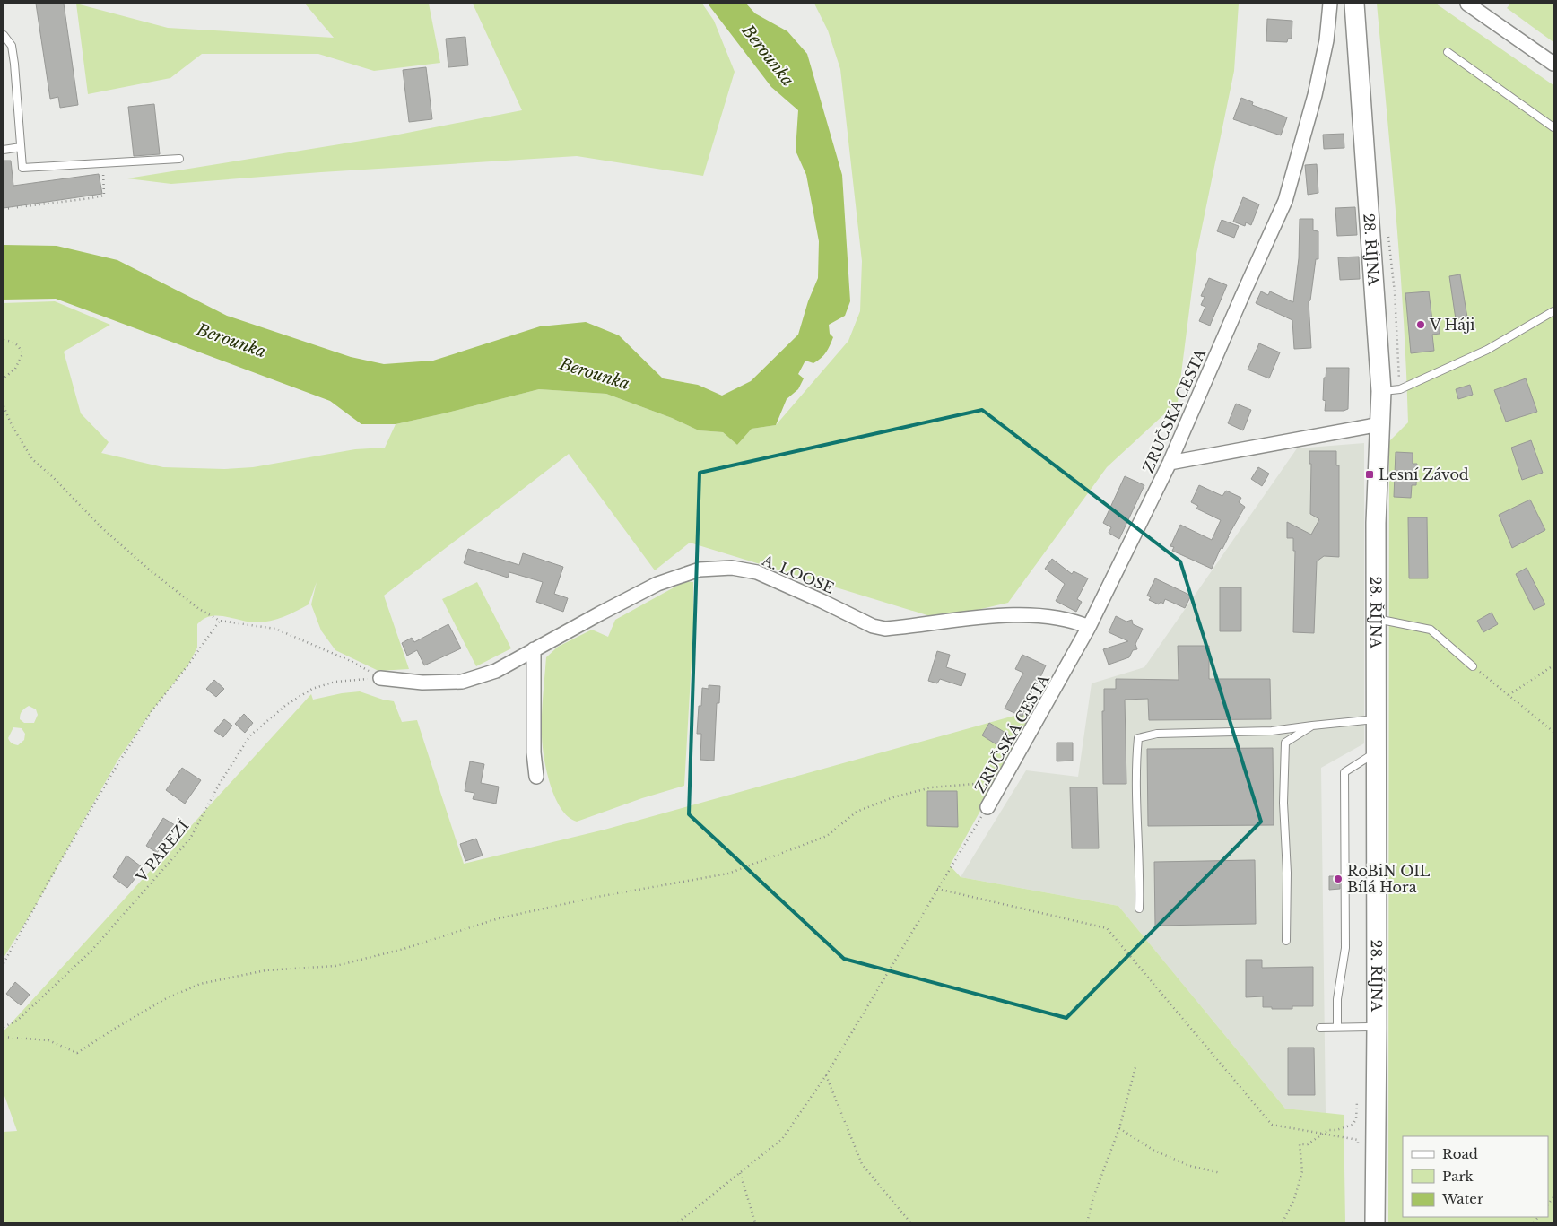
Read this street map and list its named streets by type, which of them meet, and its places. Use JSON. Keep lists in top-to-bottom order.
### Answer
{
  "streets": {
    "main road": ["28. ŘÍJNA"],
    "street": ["ZRUČSKÁ CESTA", "A. LOOSE"],
    "path": ["V PAREZÍ"]
  },
  "crossings": [
    ["ZRUČSKÁ CESTA", "A. LOOSE"],
    ["A. LOOSE", "V PAREZÍ"]
  ],
  "water": ["Berounka"],
  "places": {
    "other": ["V Háji", "RoBiN OIL Bílá Hora"],
    "transit": ["Lesní Závod"]
  },
  "legend": ["Road", "Park", "Water"]
}
